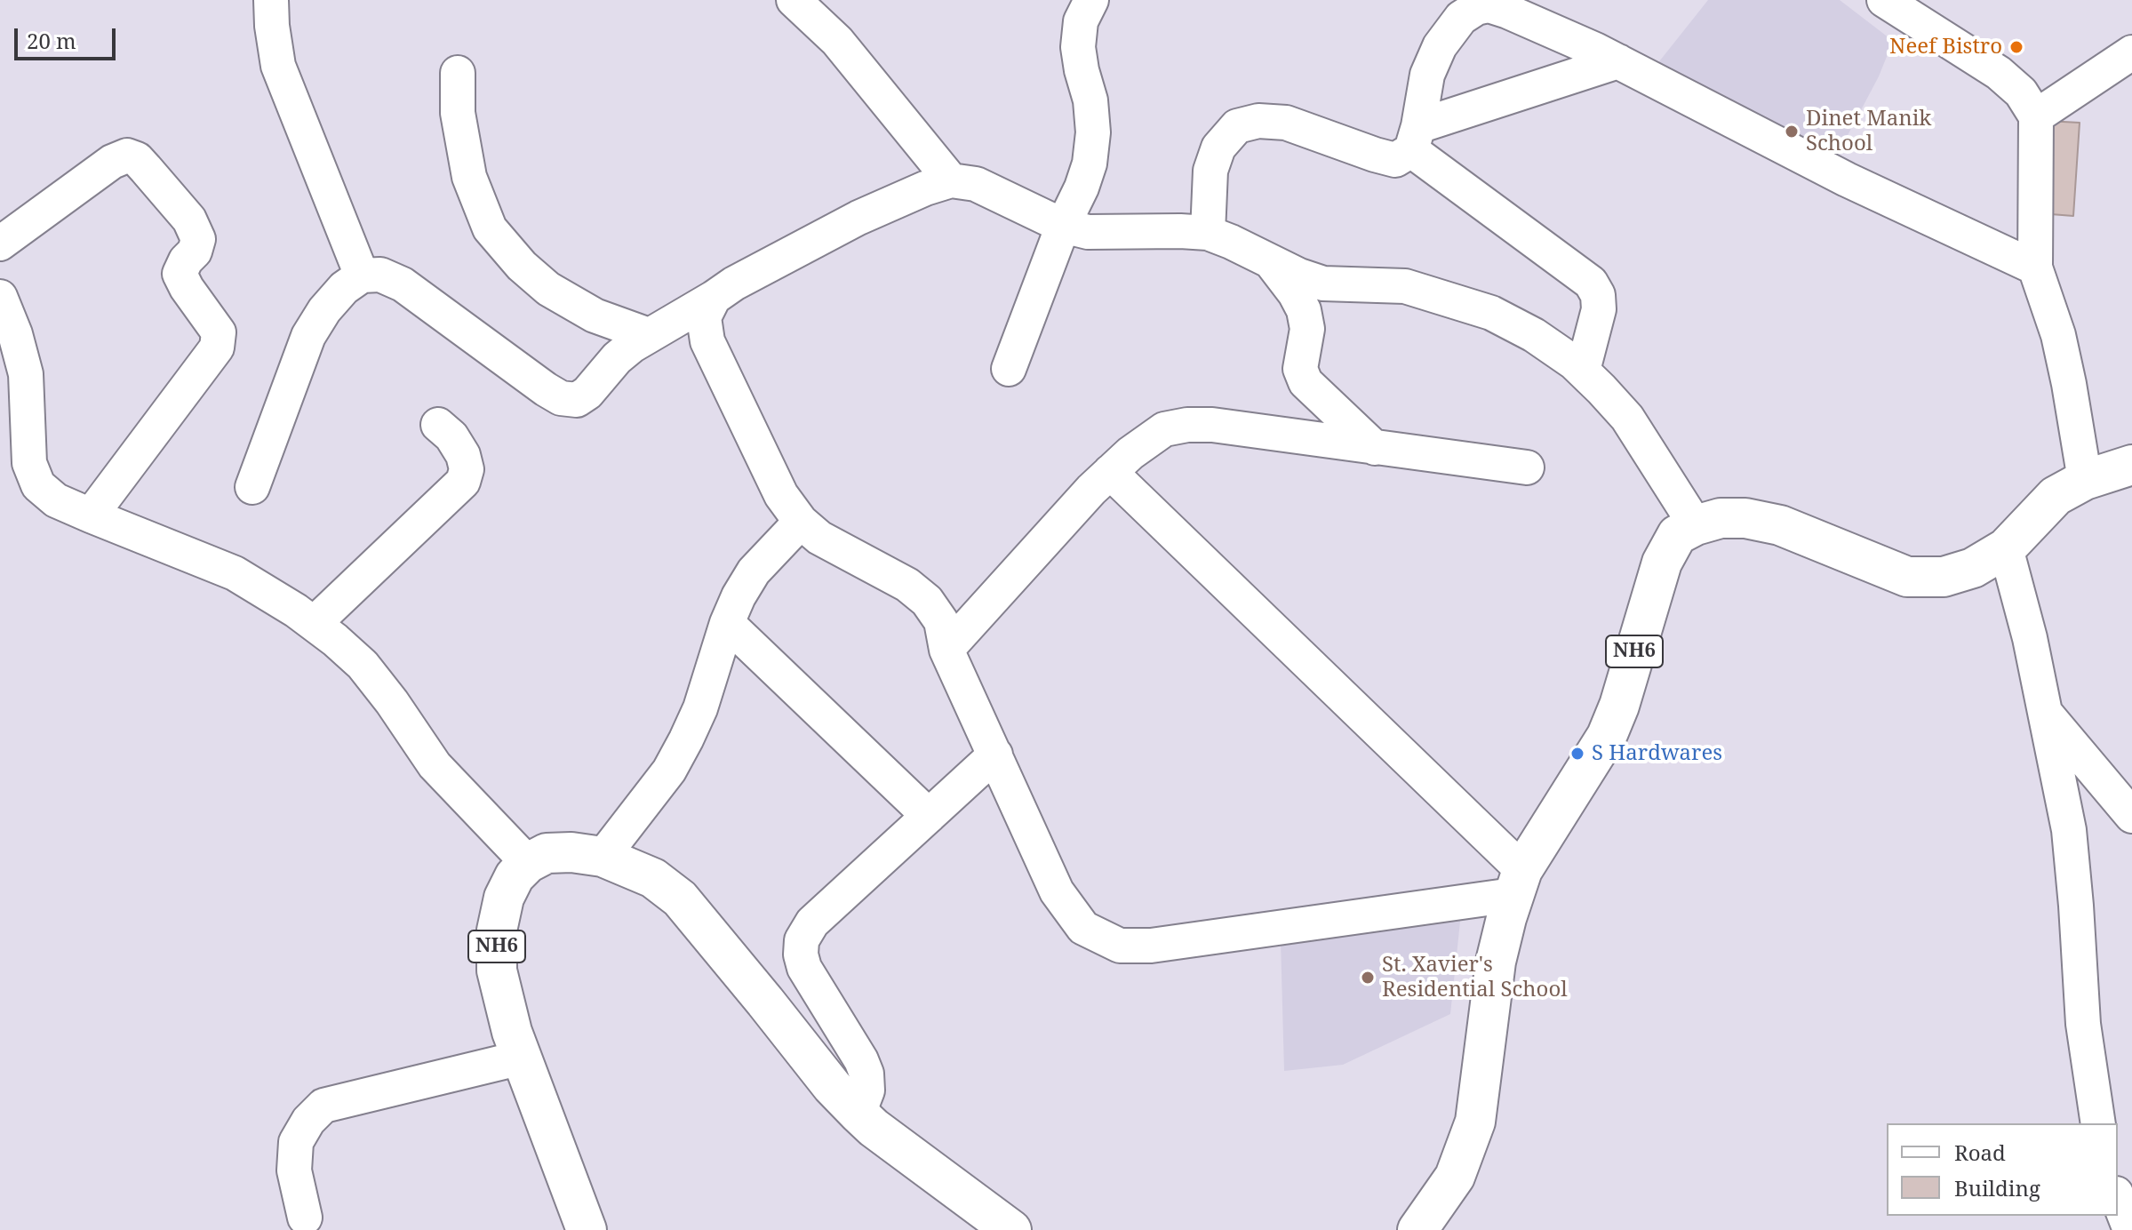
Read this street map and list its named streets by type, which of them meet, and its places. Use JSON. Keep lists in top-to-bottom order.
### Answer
{
  "streets": {
    "highway": ["NH6"]
  },
  "places": [
    "Neef Bistro",
    "Dinet Manik School",
    "S Hardwares",
    "St. Xavier's Residential School"
  ],
  "legend": ["Road", "Building"],
  "scale_bar": "20 m"
}
